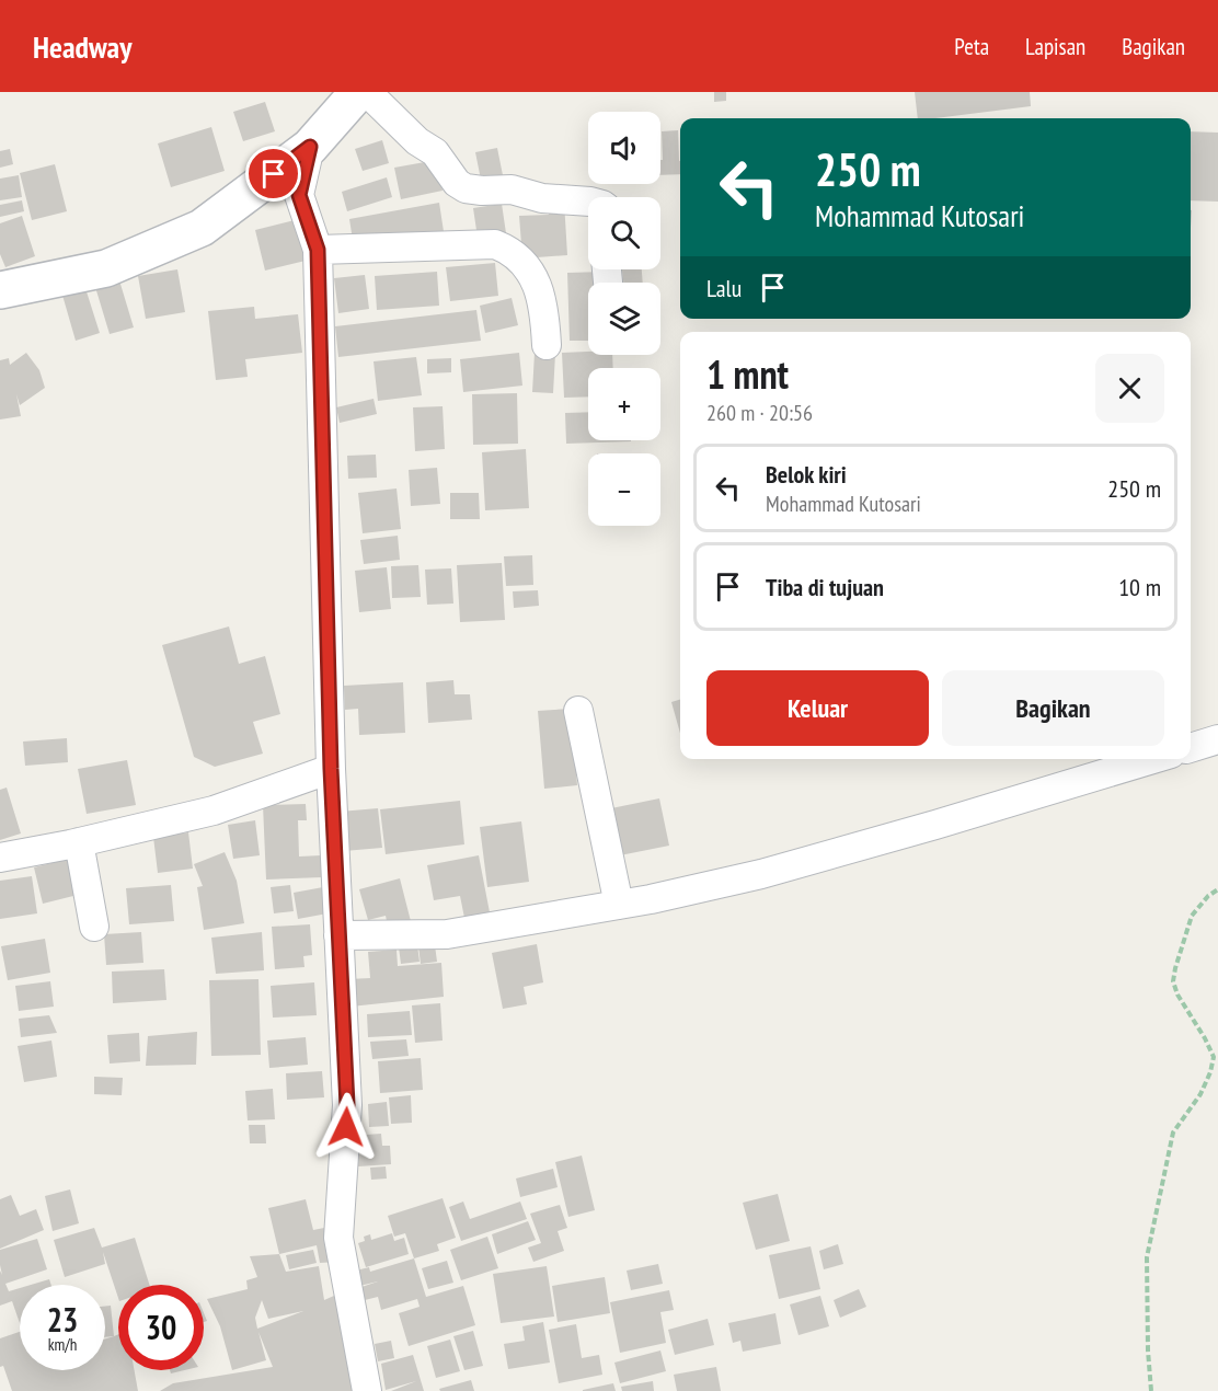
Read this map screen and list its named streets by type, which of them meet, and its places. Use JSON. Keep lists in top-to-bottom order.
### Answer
{
  "page": {
    "header": "Headway",
    "nav": ["Peta", "Lapisan", "Bagikan"],
    "map_buttons": ["+", "−"],
    "turn": ["250 m", "Mohammad Kutosari"],
    "then": "Lalu",
    "heading": ["1 mnt", "260 m · 20:56"],
    "list": [
      {
        "name": "Belok kiri",
        "note": "Mohammad Kutosari",
        "value": "250 m"
      },
      {
        "name": "Tiba di tujuan",
        "value": "10 m"
      }
    ],
    "buttons": ["Keluar", "Bagikan"],
    "speed": "23 km/h",
    "limit": "30"
  }
}
